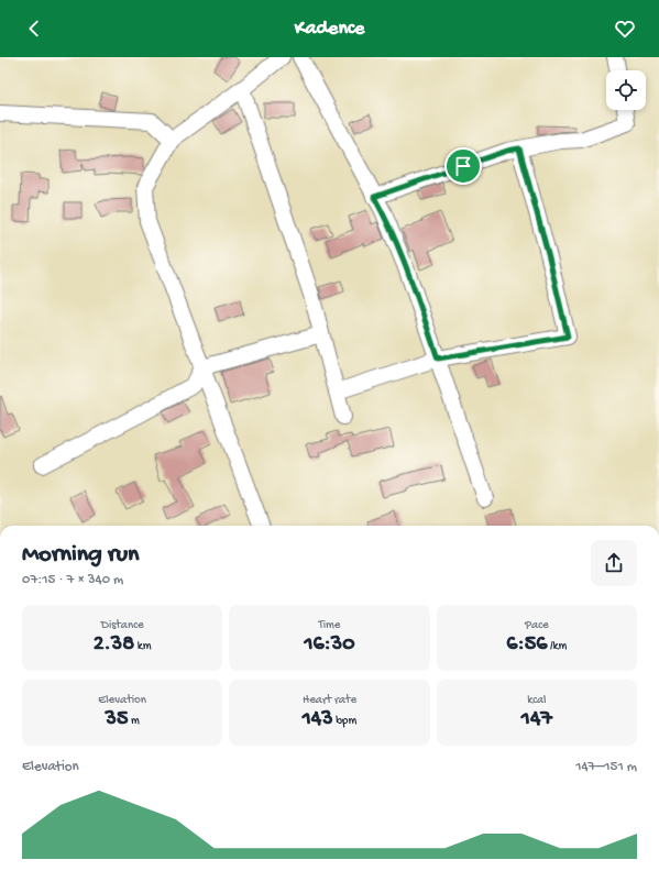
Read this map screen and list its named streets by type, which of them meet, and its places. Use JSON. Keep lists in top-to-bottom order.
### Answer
{
  "page": {
    "header": "Kadence",
    "heading": ["Morning run", "07:15 · 7 × 340 m"],
    "stats": [
      ["Distance", "2.38 km"],
      ["Time", "16:30"],
      ["Pace", "6:56 /km"],
      ["Elevation", "35 m"],
      ["Heart rate", "143 bpm"],
      ["kcal", "147"]
    ],
    "chart": ["Elevation", "147–151 m"]
  }
}
